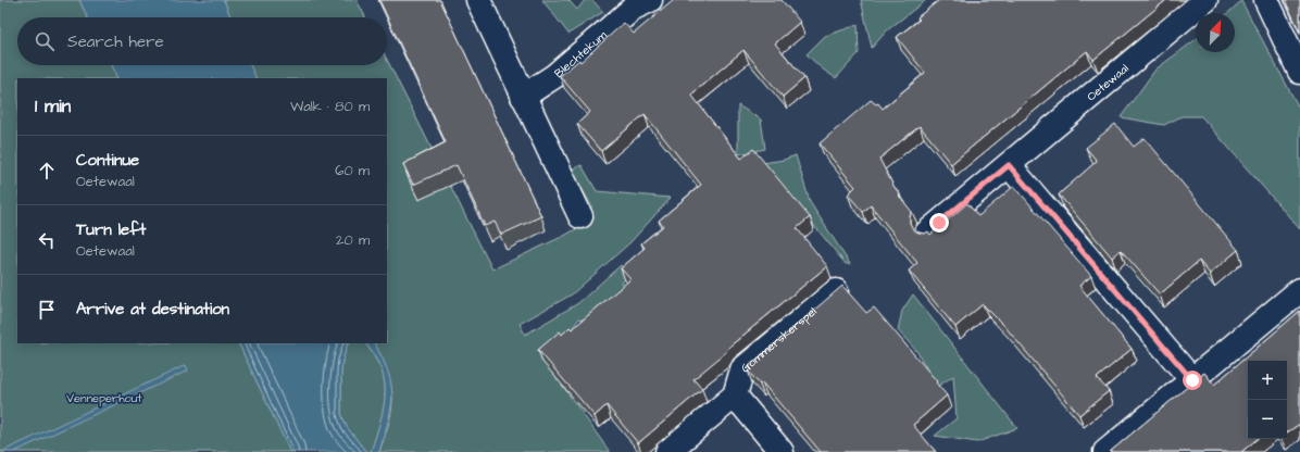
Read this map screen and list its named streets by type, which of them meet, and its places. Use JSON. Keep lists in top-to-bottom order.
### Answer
{
  "streets": {
    "street": ["Blechtekum", "Oetewaal", "Gommerskerspel"]
  },
  "parks": ["Venneperhout"],
  "north": "top right",
  "page": {
    "search": "Search here",
    "heading": ["1 min", "Walk · 80 m"],
    "list": [
      ["Continue", "Oetewaal", "60 m"],
      ["Turn left", "Oetewaal", "20 m"],
      "Arrive at destination"
    ],
    "map_buttons": ["+", "−"]
  }
}
